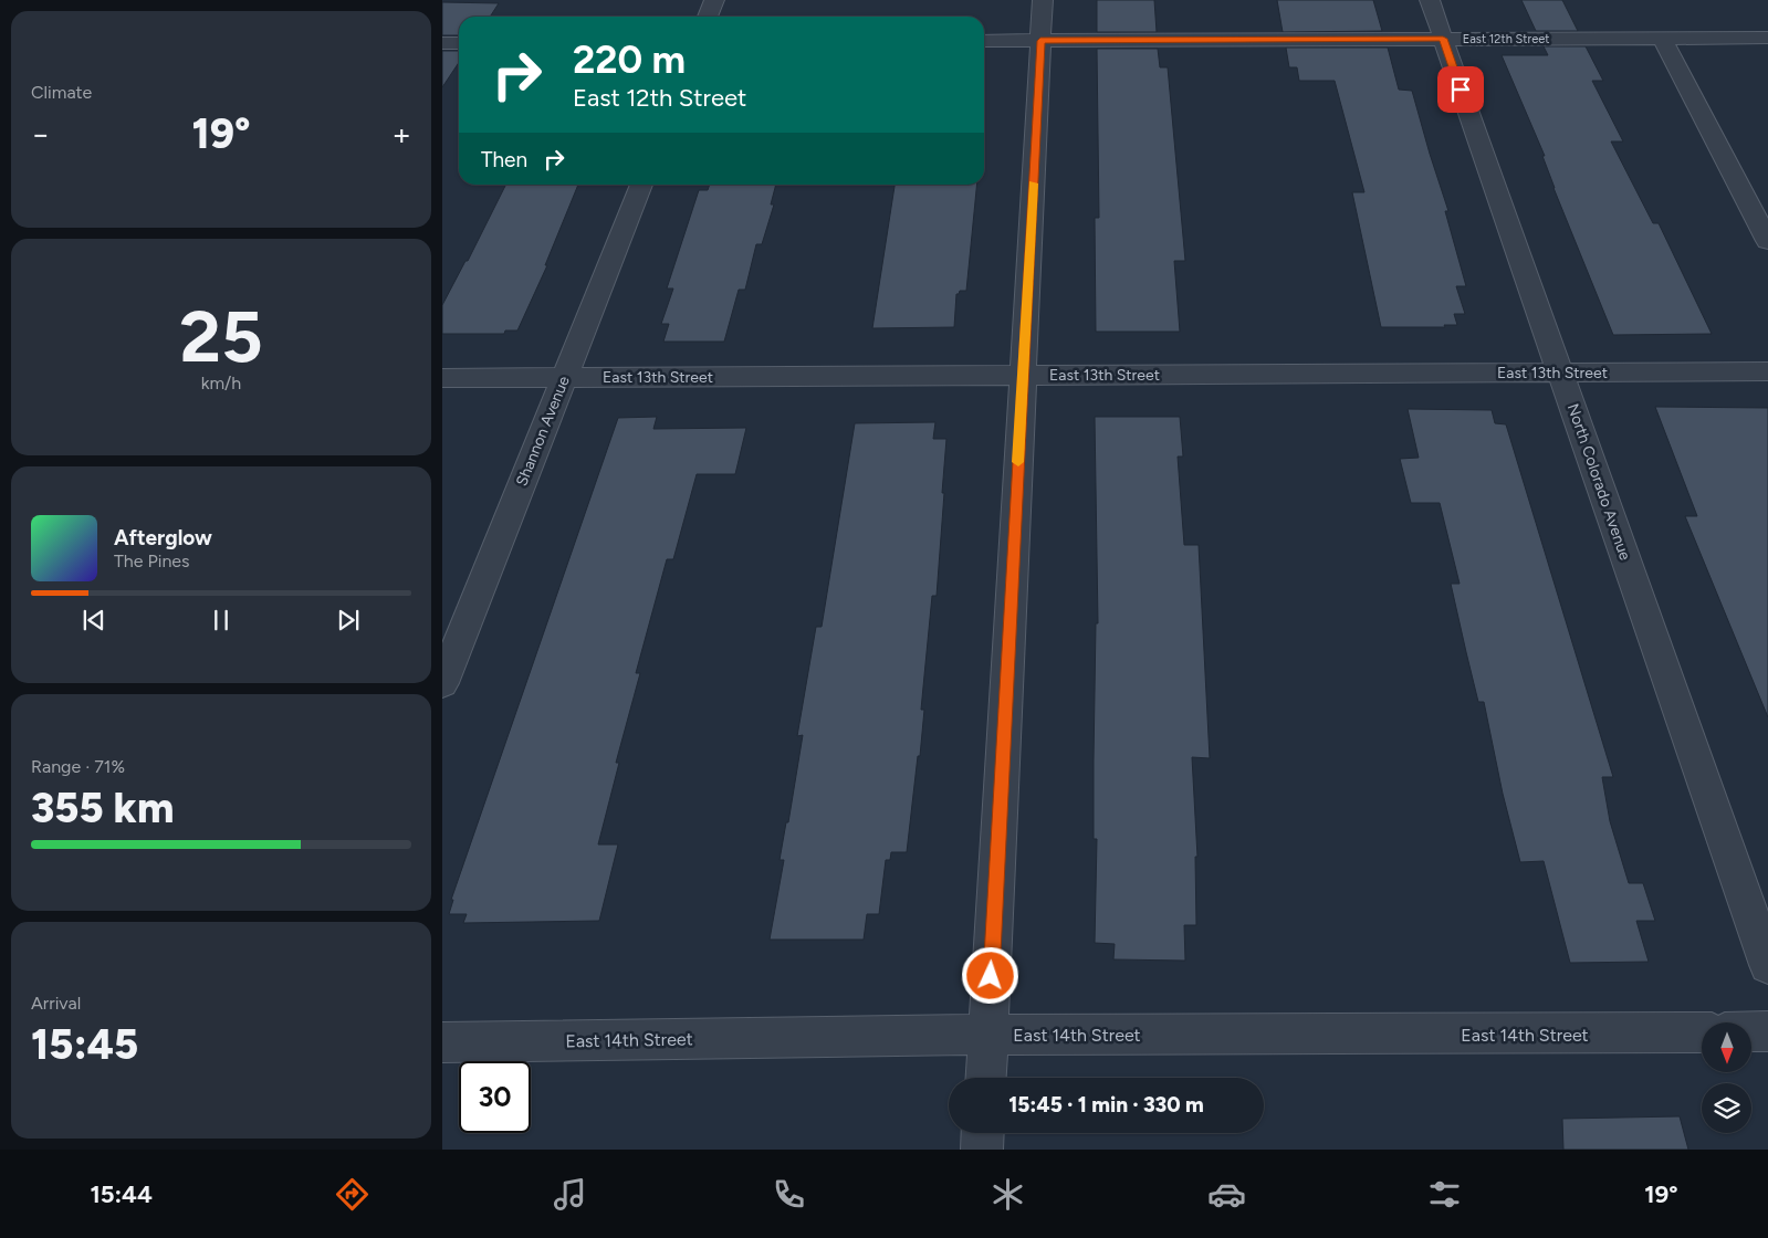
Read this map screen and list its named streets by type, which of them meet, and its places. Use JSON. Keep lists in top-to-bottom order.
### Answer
{
  "streets": {
    "street": [
      "East 12th Street",
      "East 13th Street",
      "Shannon Avenue",
      "North Colorado Avenue",
      "East 14th Street"
    ]
  },
  "crossings": [
    ["East 12th Street", "North Colorado Avenue"],
    ["East 13th Street", "Shannon Avenue"],
    ["East 13th Street", "North Colorado Avenue"]
  ],
  "north": "bottom",
  "page": {
    "tile": [
      "Climate",
      ["25", "km/h"],
      ["Range · 71%", "355 km"],
      ["Arrival", "15:45"]
    ],
    "turn": ["220 m", "East 12th Street"],
    "heat": ["−", "19°", "+"],
    "then": "Then",
    "song": ["Afterglow", "The Pines"],
    "limit": "30",
    "trip": "15:45 · 1 min · 330 m",
    "tabs": ["15:44", "19°"]
  }
}
